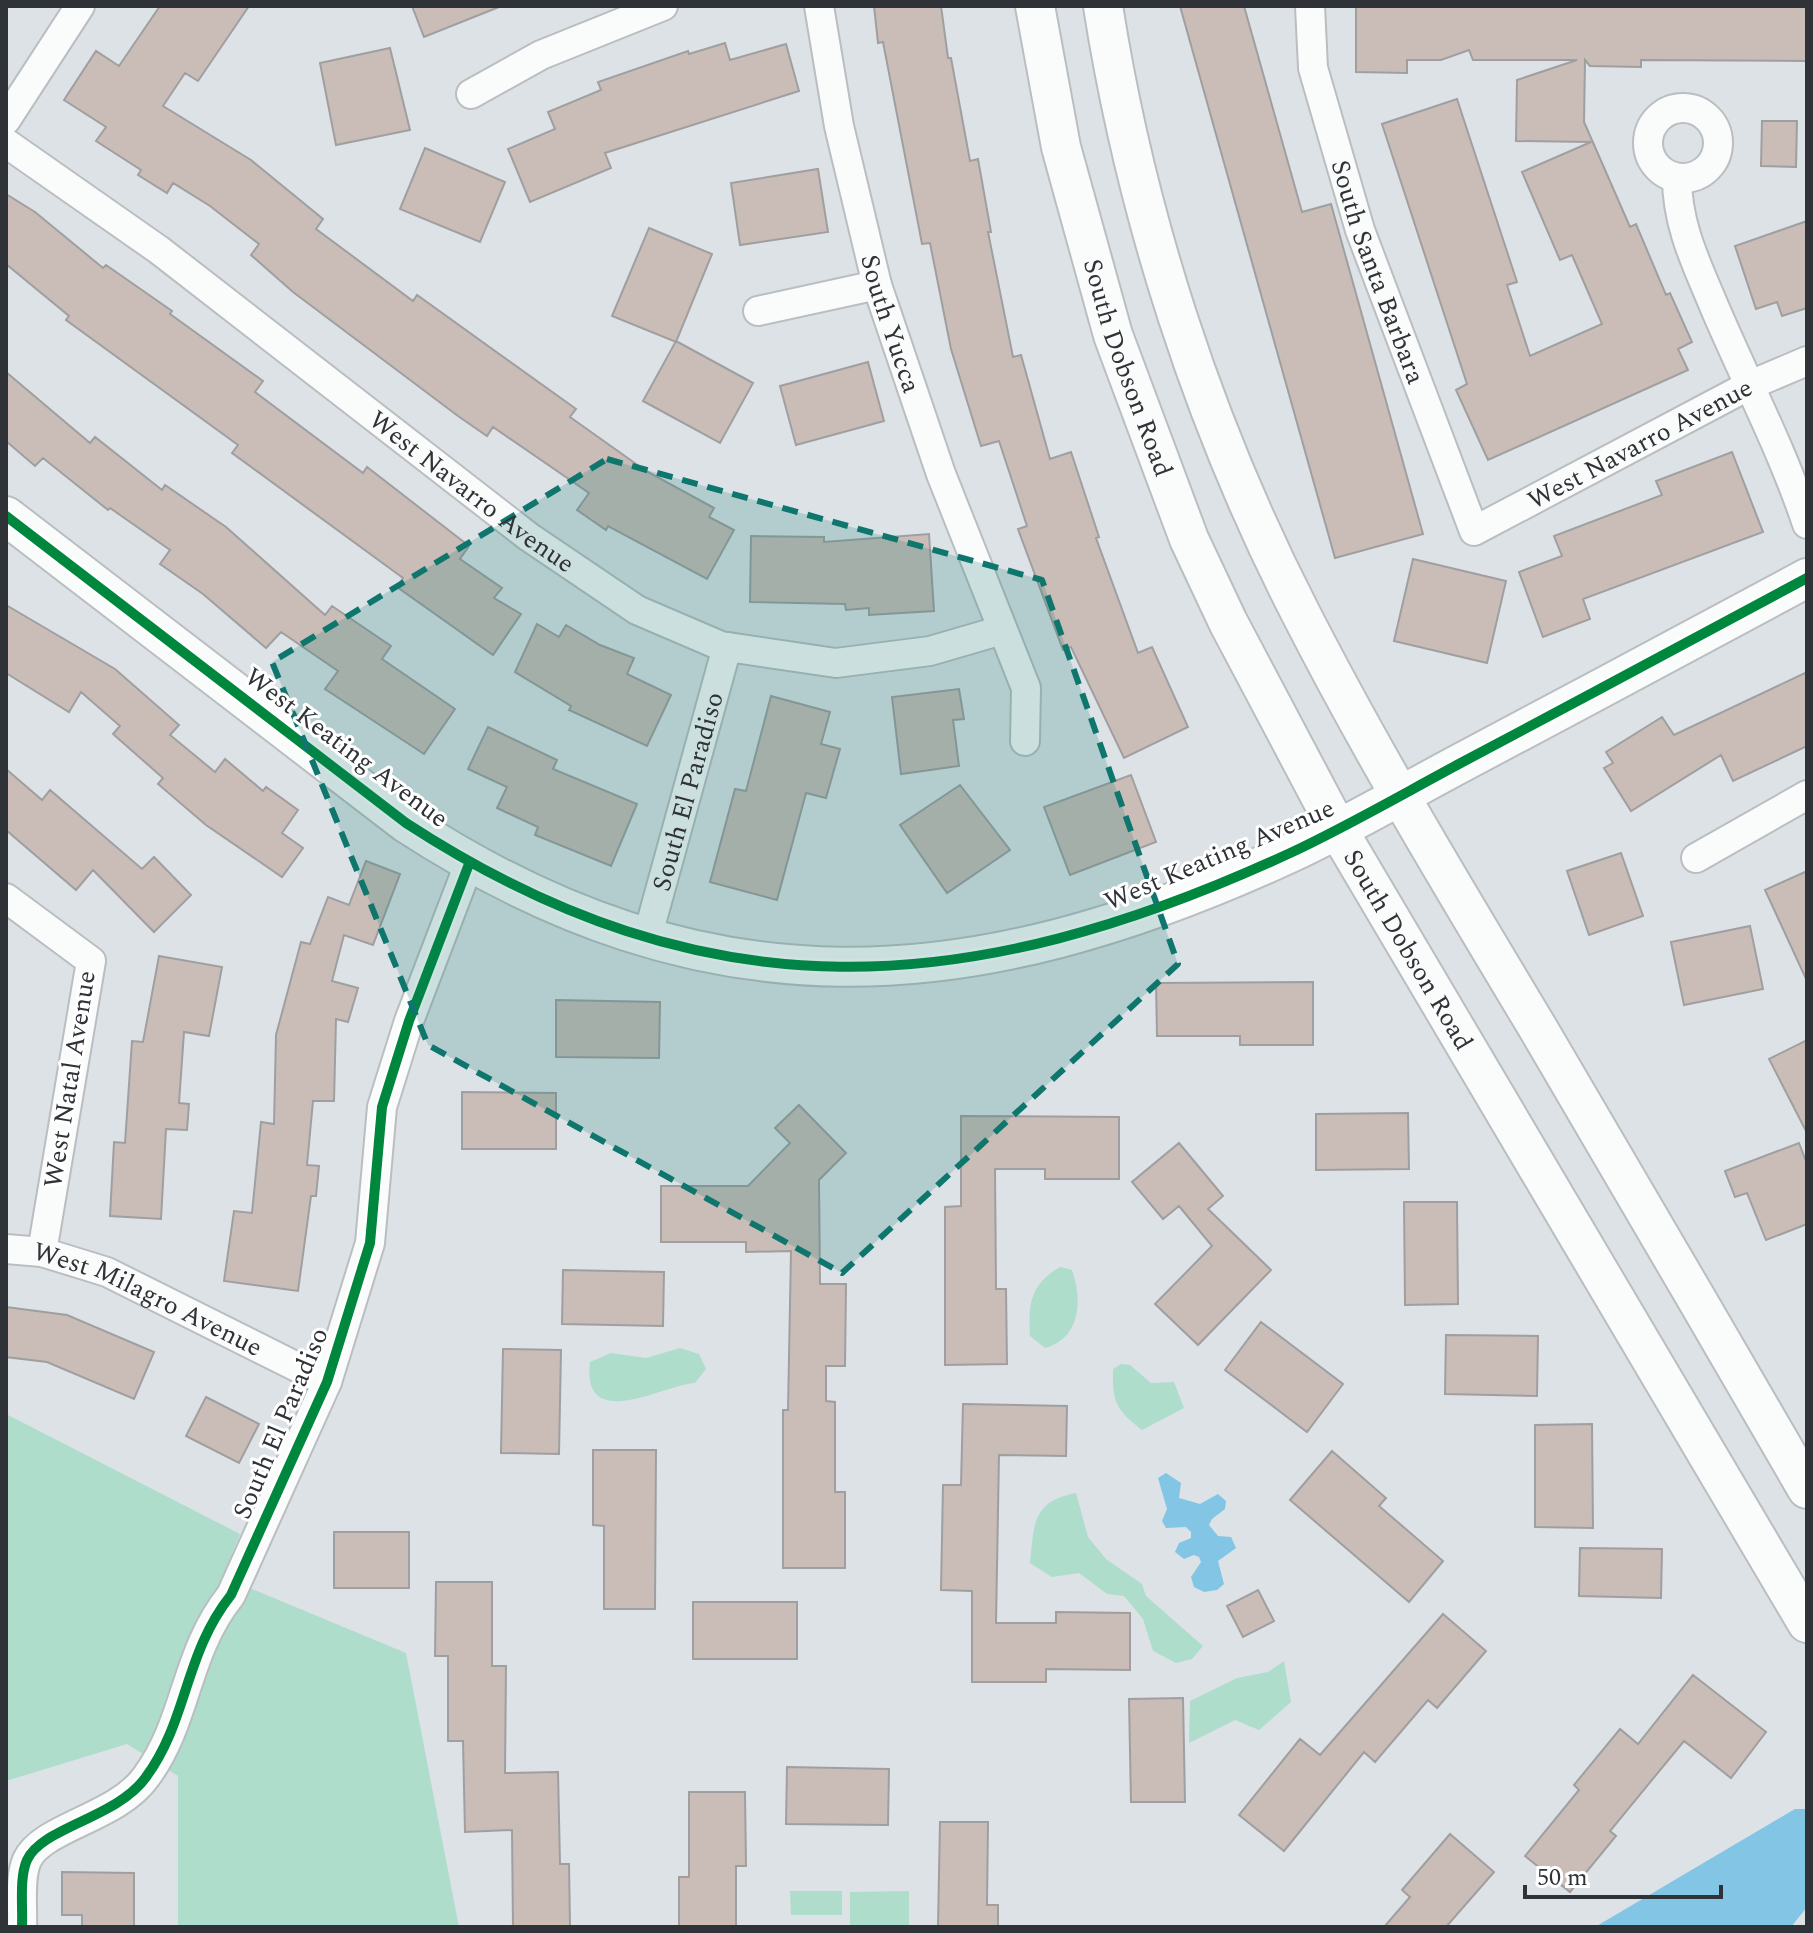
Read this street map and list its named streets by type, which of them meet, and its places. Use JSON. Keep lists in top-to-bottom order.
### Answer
{
  "streets": {
    "main road": ["South Dobson Road", "West Keating Avenue"],
    "street": [
      "South Santa Barbara",
      "South Yucca",
      "West Navarro Avenue",
      "South El Paradiso",
      "West Natal Avenue",
      "West Milagro Avenue"
    ]
  },
  "crossings": [
    ["South Santa Barbara", "West Navarro Avenue"],
    ["South Yucca", "West Navarro Avenue"],
    ["South Dobson Road", "West Keating Avenue"],
    ["West Navarro Avenue", "South El Paradiso"],
    ["West Keating Avenue", "South El Paradiso"],
    ["South El Paradiso", "West Milagro Avenue"],
    ["West Natal Avenue", "West Milagro Avenue"]
  ],
  "scale_bar": "50 m"
}
